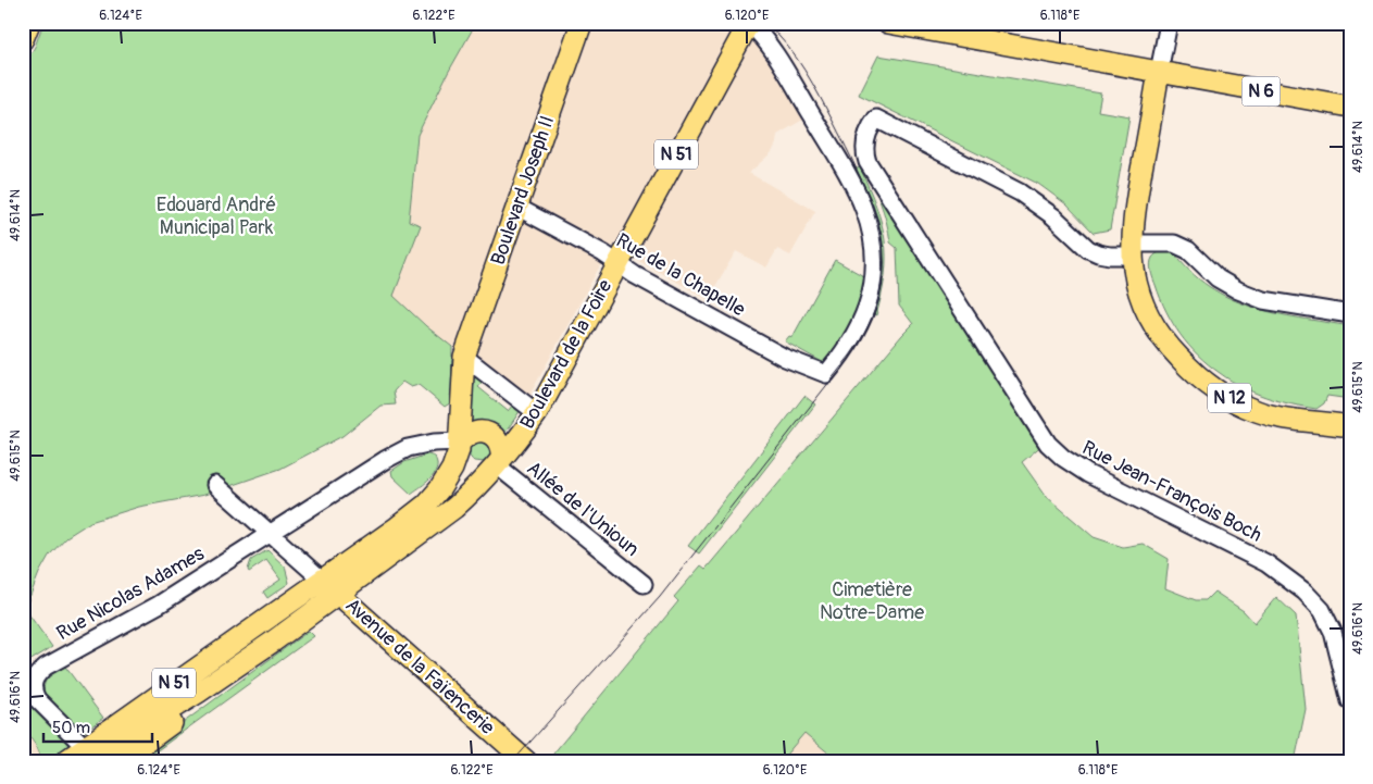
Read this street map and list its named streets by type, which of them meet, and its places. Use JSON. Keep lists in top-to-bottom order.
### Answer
{
  "streets": {
    "main road": [
      "N 6",
      "N 51",
      "Boulevard Joseph II",
      "Boulevard de la Foire",
      "N 12",
      "Avenue de la Faïencerie"
    ],
    "street": [
      "Rue de la Chapelle",
      "Rue Jean-François Boch",
      "Allée de l'Unioun",
      "Rue Nicolas Adames"
    ]
  },
  "crossings": [
    ["N 6", "N 12"],
    ["Boulevard Joseph II", "Rue de la Chapelle"],
    ["Boulevard Joseph II", "Boulevard de la Foire"],
    ["Boulevard Joseph II", "Allée de l'Unioun"],
    ["Boulevard Joseph II", "Rue Nicolas Adames"],
    ["Boulevard Joseph II", "Avenue de la Faïencerie"],
    ["Rue de la Chapelle", "Boulevard de la Foire"],
    ["Boulevard de la Foire", "Allée de l'Unioun"],
    ["Boulevard de la Foire", "Rue Nicolas Adames"],
    ["Boulevard de la Foire", "Avenue de la Faïencerie"],
    ["N 12", "Rue Jean-François Boch"],
    ["Allée de l'Unioun", "Rue Nicolas Adames"]
  ],
  "parks": ["Edouard André Municipal Park", "Cimetière Notre-Dame"],
  "scale_bar": "50 m",
  "coordinates": [
    "6.124°E",
    "6.122°E",
    "6.120°E",
    "6.118°E",
    "49.614°N",
    "49.615°N",
    "49.616°N"
  ]
}
